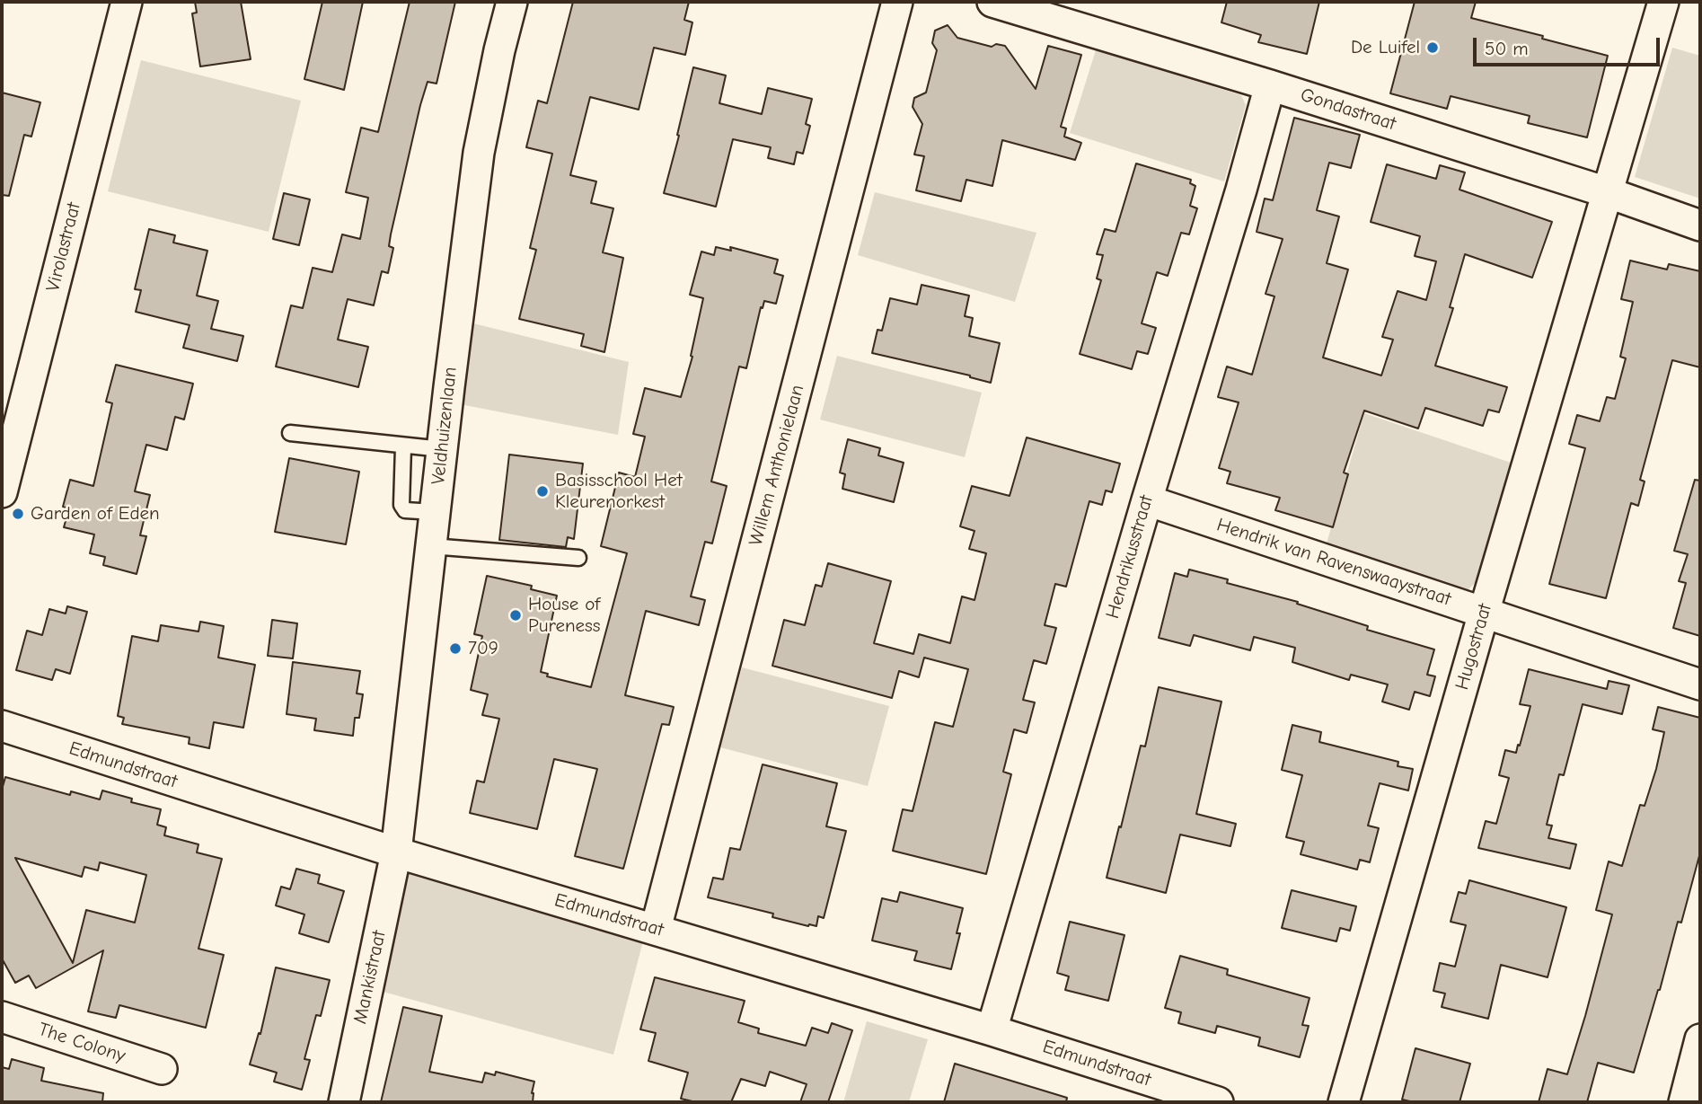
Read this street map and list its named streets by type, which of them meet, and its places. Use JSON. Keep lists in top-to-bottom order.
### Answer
{
  "streets": {
    "street": [
      "Gondastraat",
      "Virolastraat",
      "Veldhuizenlaan",
      "Willem Anthonielaan",
      "Hendrikusstraat",
      "Hendrik van Ravenswaaystraat",
      "Hugostraat",
      "Edmundstraat",
      "Mankistraat",
      "The Colony"
    ]
  },
  "crossings": [
    ["Gondastraat", "Hendrikusstraat"],
    ["Gondastraat", "Hugostraat"],
    ["Veldhuizenlaan", "Edmundstraat"],
    ["Veldhuizenlaan", "Mankistraat"],
    ["Willem Anthonielaan", "Edmundstraat"],
    ["Hendrikusstraat", "Hendrik van Ravenswaaystraat"],
    ["Hendrikusstraat", "Edmundstraat"],
    ["Hendrik van Ravenswaaystraat", "Hugostraat"],
    ["Edmundstraat", "Mankistraat"]
  ],
  "places": [
    "De Luifel",
    "Basisschool Het Kleurenorkest",
    "Garden of Eden",
    "House of Pureness",
    "709"
  ],
  "scale_bar": "50 m"
}
